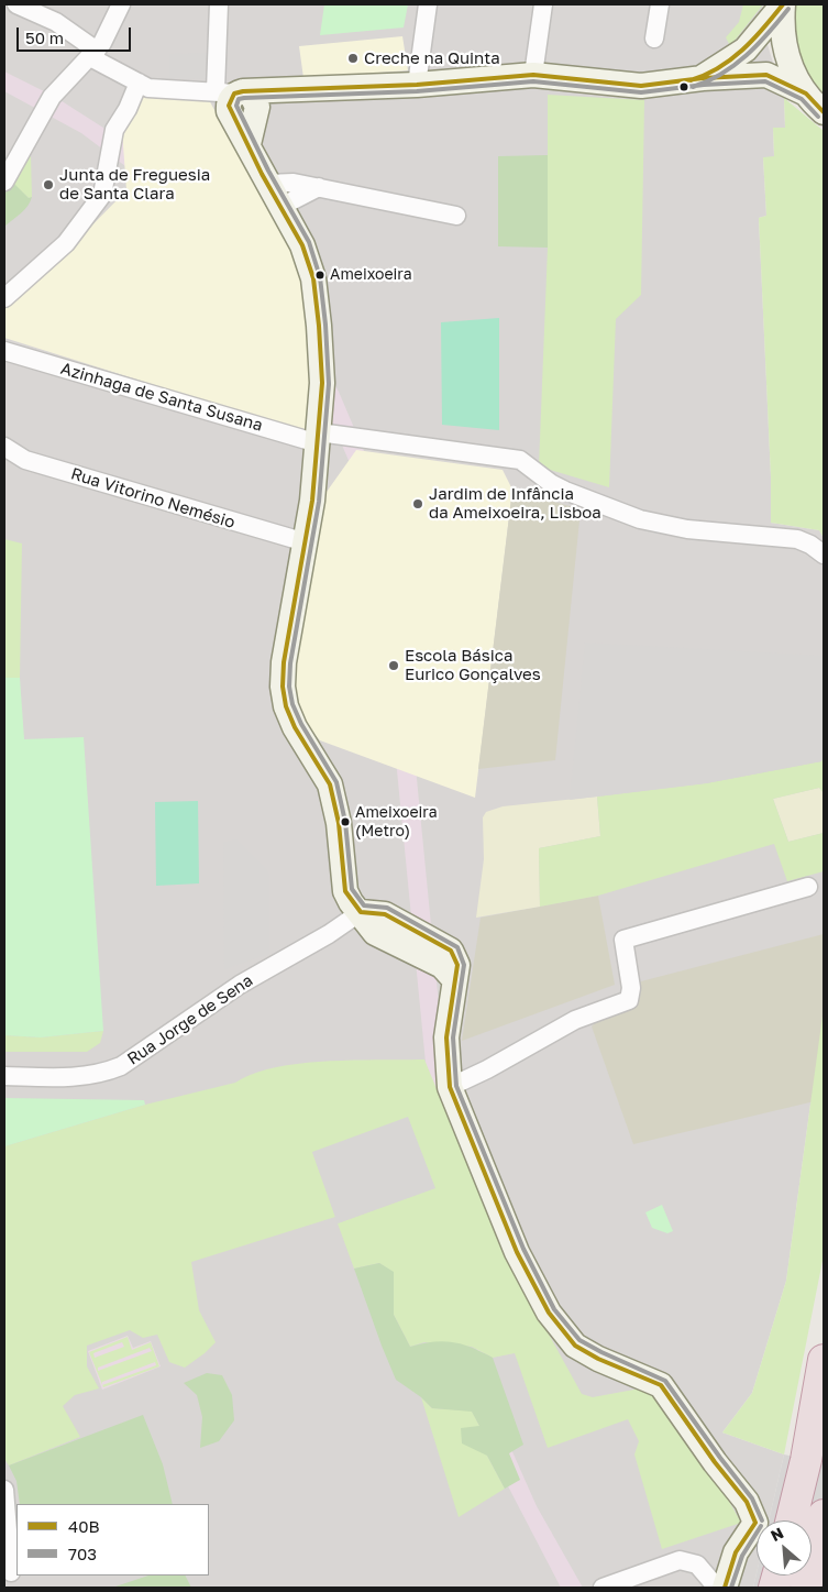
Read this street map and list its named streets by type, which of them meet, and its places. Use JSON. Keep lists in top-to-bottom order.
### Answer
{
  "streets": {
    "street": ["Azinhaga de Santa Susana", "Rua Vitorino Nemésio", "Rua Jorge de Sena"]
  },
  "places": [
    "Creche na Quinta",
    "Junta de Freguesia de Santa Clara",
    "Ameixoeira",
    "Jardim de Infância da Ameixoeira, Lisboa",
    "Escola Básica Eurico Gonçalves",
    "Ameixoeira (Metro)"
  ],
  "lines": ["transit line 40B", "transit line 703"],
  "legend": ["40B", "703"],
  "scale_bar": "50 m",
  "north": "top left"
}
